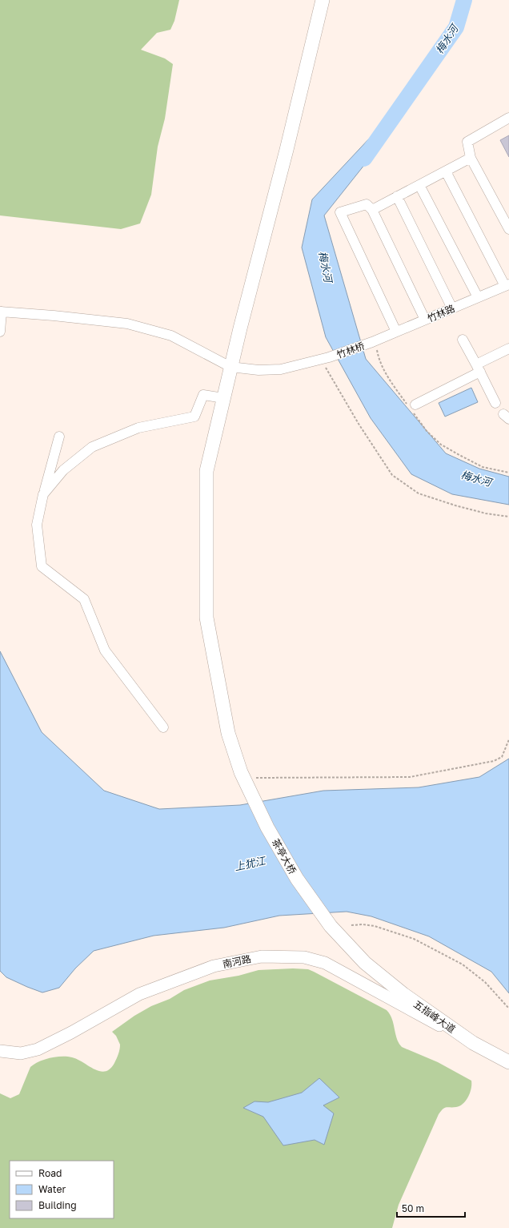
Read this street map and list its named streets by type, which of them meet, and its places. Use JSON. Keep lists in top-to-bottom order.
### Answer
{
  "streets": {
    "main road": ["茶亭大桥", "五指峰大道"],
    "street": ["竹林路", "竹林桥", "南河路"]
  },
  "crossings": [
    ["竹林路", "竹林桥"],
    ["竹林桥", "茶亭大桥"],
    ["茶亭大桥", "五指峰大道"],
    ["南河路", "五指峰大道"]
  ],
  "water": ["梅水河", "上犹江"],
  "legend": ["Road", "Water", "Building"],
  "scale_bar": "50 m"
}
